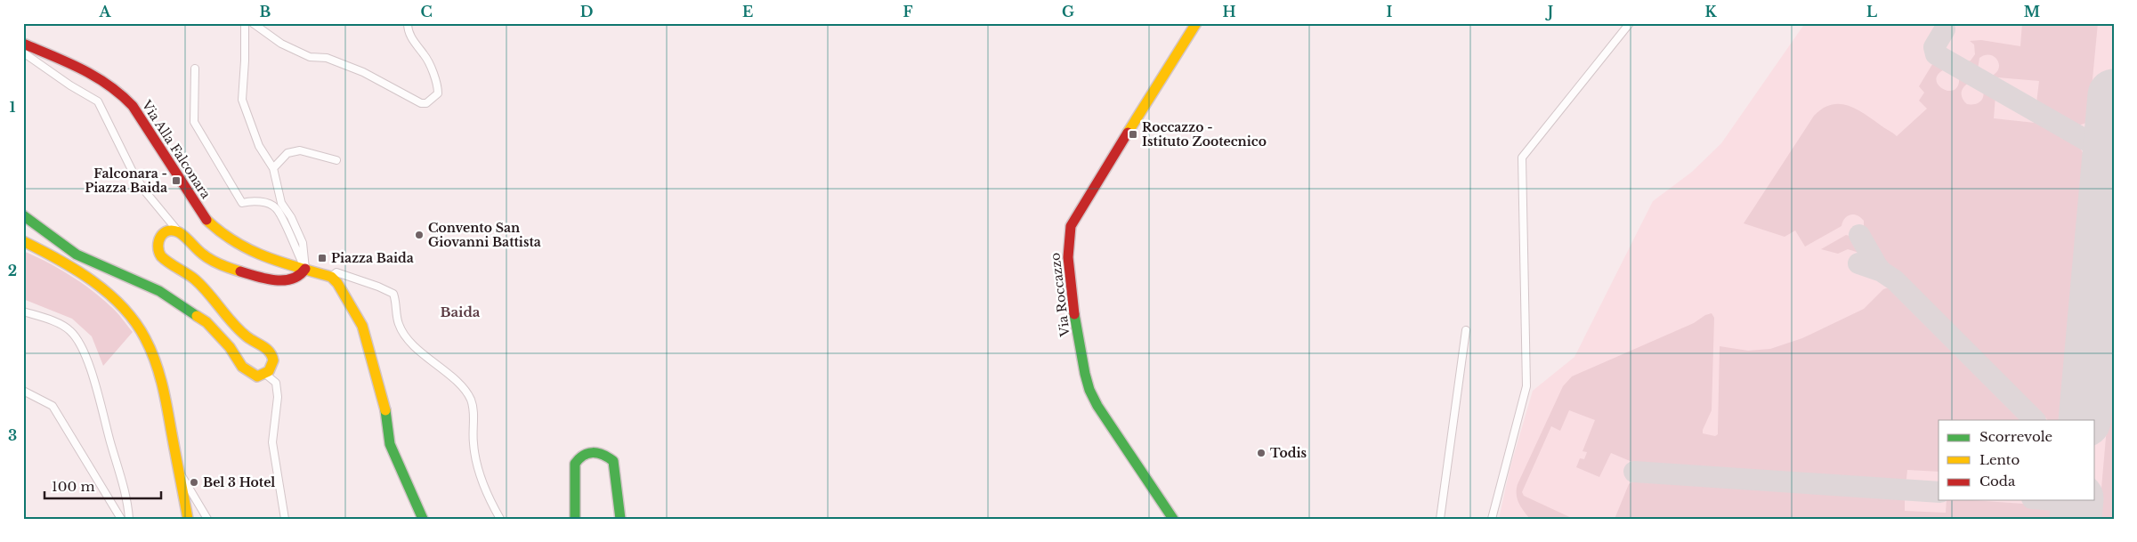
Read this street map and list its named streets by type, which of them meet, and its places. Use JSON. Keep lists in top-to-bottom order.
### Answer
{
  "streets": {
    "street": ["Via Alla Falconara", "Via Roccazzo"]
  },
  "districts": ["Baida"],
  "places": {
    "transit": ["Roccazzo - Istituto Zootecnico", "Falconara - Piazza Baida", "Piazza Baida"],
    "other": ["Convento San Giovanni Battista", "Todis", "Bel 3 Hotel"]
  },
  "legend": ["Scorrevole", "Lento", "Coda"],
  "scale_bar": "100 m",
  "grid": {
    "columns": [
      "A",
      "B",
      "C",
      "D",
      "E",
      "F",
      "G",
      "H",
      "I",
      "J",
      "K",
      "L",
      "M"
    ],
    "rows": ["1", "2", "3"]
  }
}
